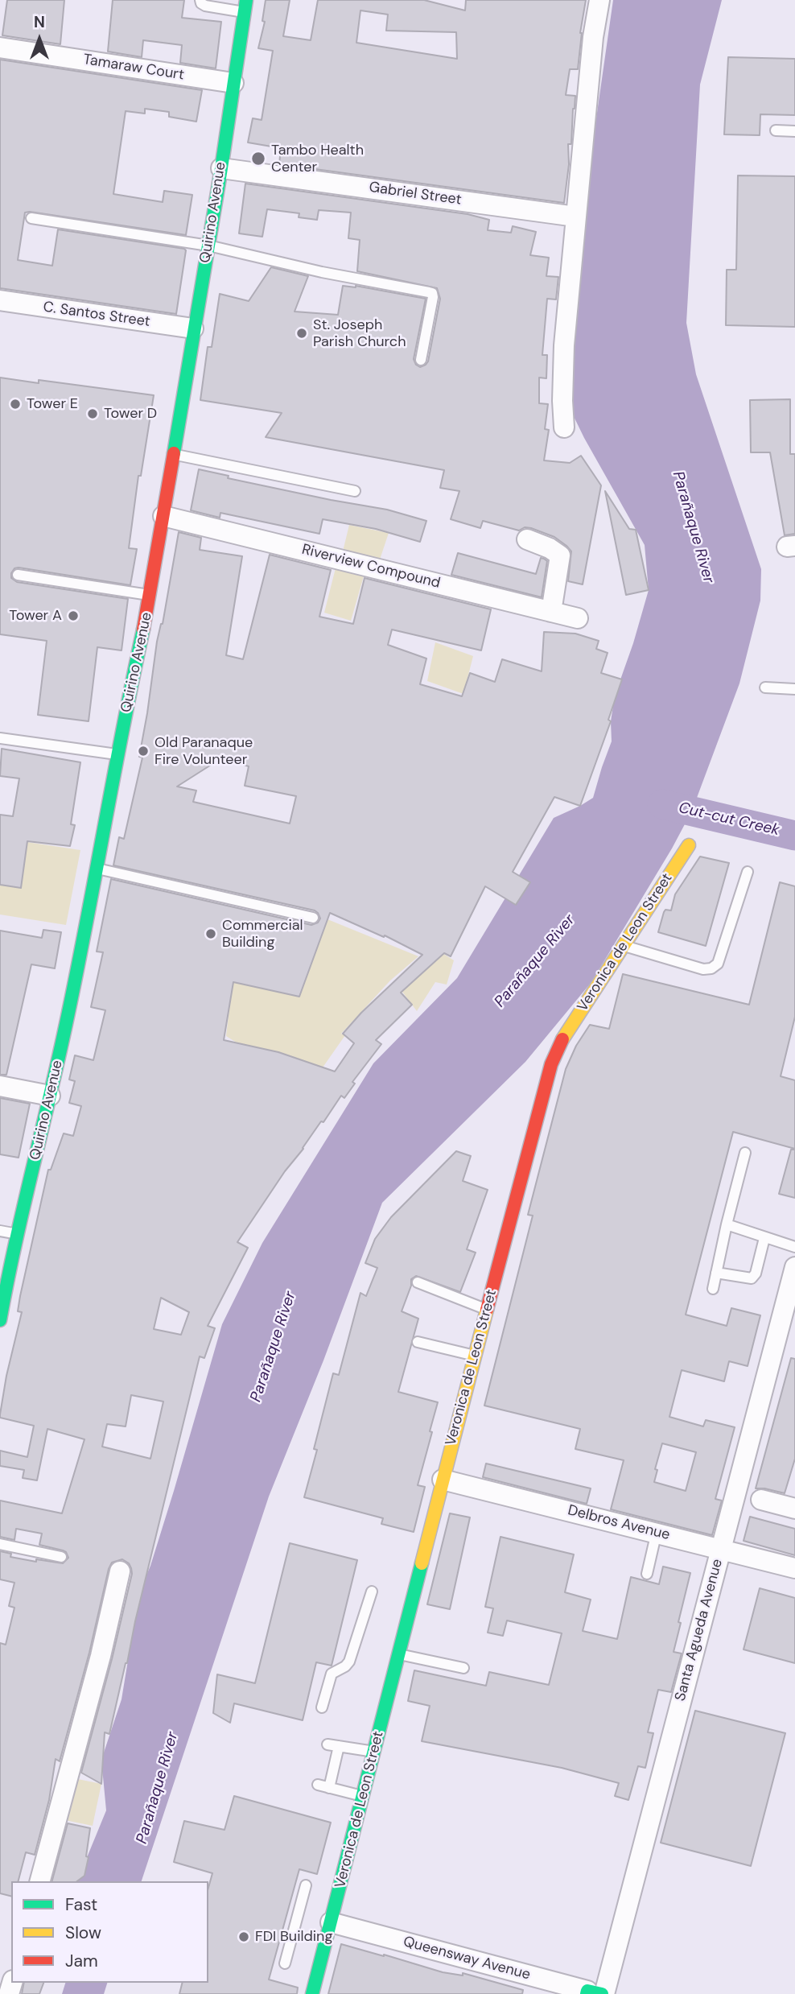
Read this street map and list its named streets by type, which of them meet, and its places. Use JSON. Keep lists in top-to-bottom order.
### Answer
{
  "streets": {
    "main road": ["Quirino Avenue", "Veronica de Leon Street"],
    "street": [
      "Tamaraw Court",
      "Gabriel Street",
      "C. Santos Street",
      "Riverview Compound",
      "Delbros Avenue",
      "Santa Agueda Avenue",
      "Queensway Avenue"
    ]
  },
  "crossings": [
    ["Tamaraw Court", "Quirino Avenue"],
    ["Gabriel Street", "Quirino Avenue"],
    ["Quirino Avenue", "C. Santos Street"],
    ["Quirino Avenue", "Riverview Compound"],
    ["Veronica de Leon Street", "Delbros Avenue"],
    ["Veronica de Leon Street", "Queensway Avenue"],
    ["Delbros Avenue", "Santa Agueda Avenue"],
    ["Santa Agueda Avenue", "Queensway Avenue"]
  ],
  "water": ["Parañaque River", "Cut-cut Creek"],
  "places": [
    "Tambo Health Center",
    "St. Joseph Parish Church",
    "Tower E",
    "Tower D",
    "Tower A",
    "Old Paranaque Fire Volunteer",
    "Commercial Building",
    "FDI Building"
  ],
  "legend": ["Fast", "Slow", "Jam"],
  "north": "top"
}
